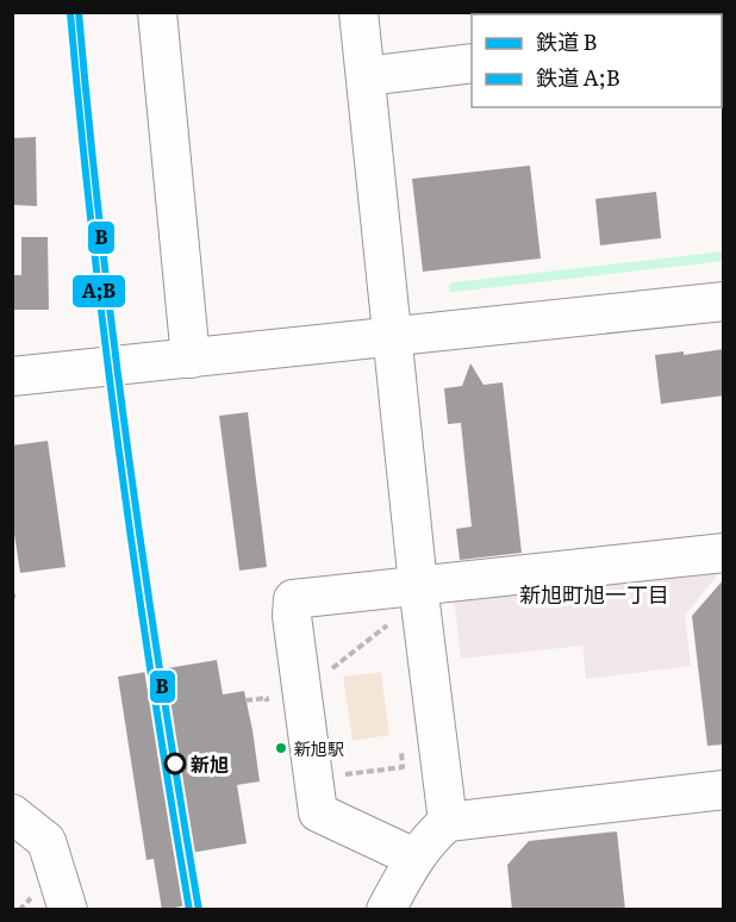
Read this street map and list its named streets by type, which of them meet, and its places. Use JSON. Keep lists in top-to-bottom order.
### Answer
{
  "districts": ["新旭町旭一丁目"],
  "places": ["新旭駅", "新旭"],
  "lines": ["rail line B", "rail line A;B"],
  "legend": ["鉄道 B", "鉄道 A;B"]
}
